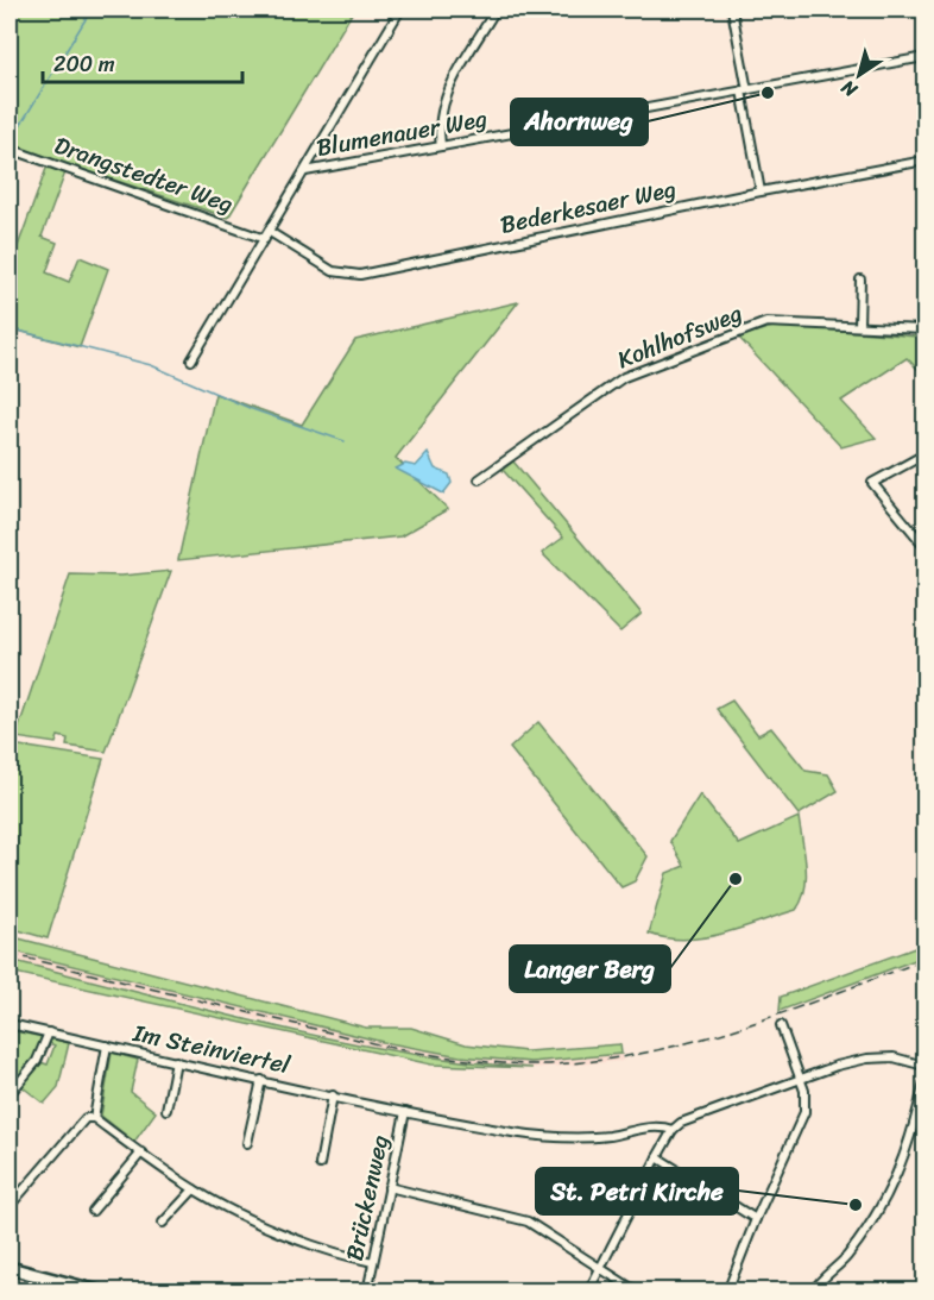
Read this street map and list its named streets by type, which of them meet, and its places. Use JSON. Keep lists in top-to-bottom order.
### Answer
{
  "streets": {
    "street": [
      "Blumenauer Weg",
      "Drangstedter Weg",
      "Bederkesaer Weg",
      "Kohlhofsweg",
      "Im Steinviertel",
      "Brückenweg"
    ]
  },
  "crossings": [
    ["Drangstedter Weg", "Bederkesaer Weg"],
    ["Im Steinviertel", "Brückenweg"]
  ],
  "places": ["Ahornweg", "Langer Berg", "St. Petri Kirche"],
  "scale_bar": "200 m",
  "north": "bottom left"
}
